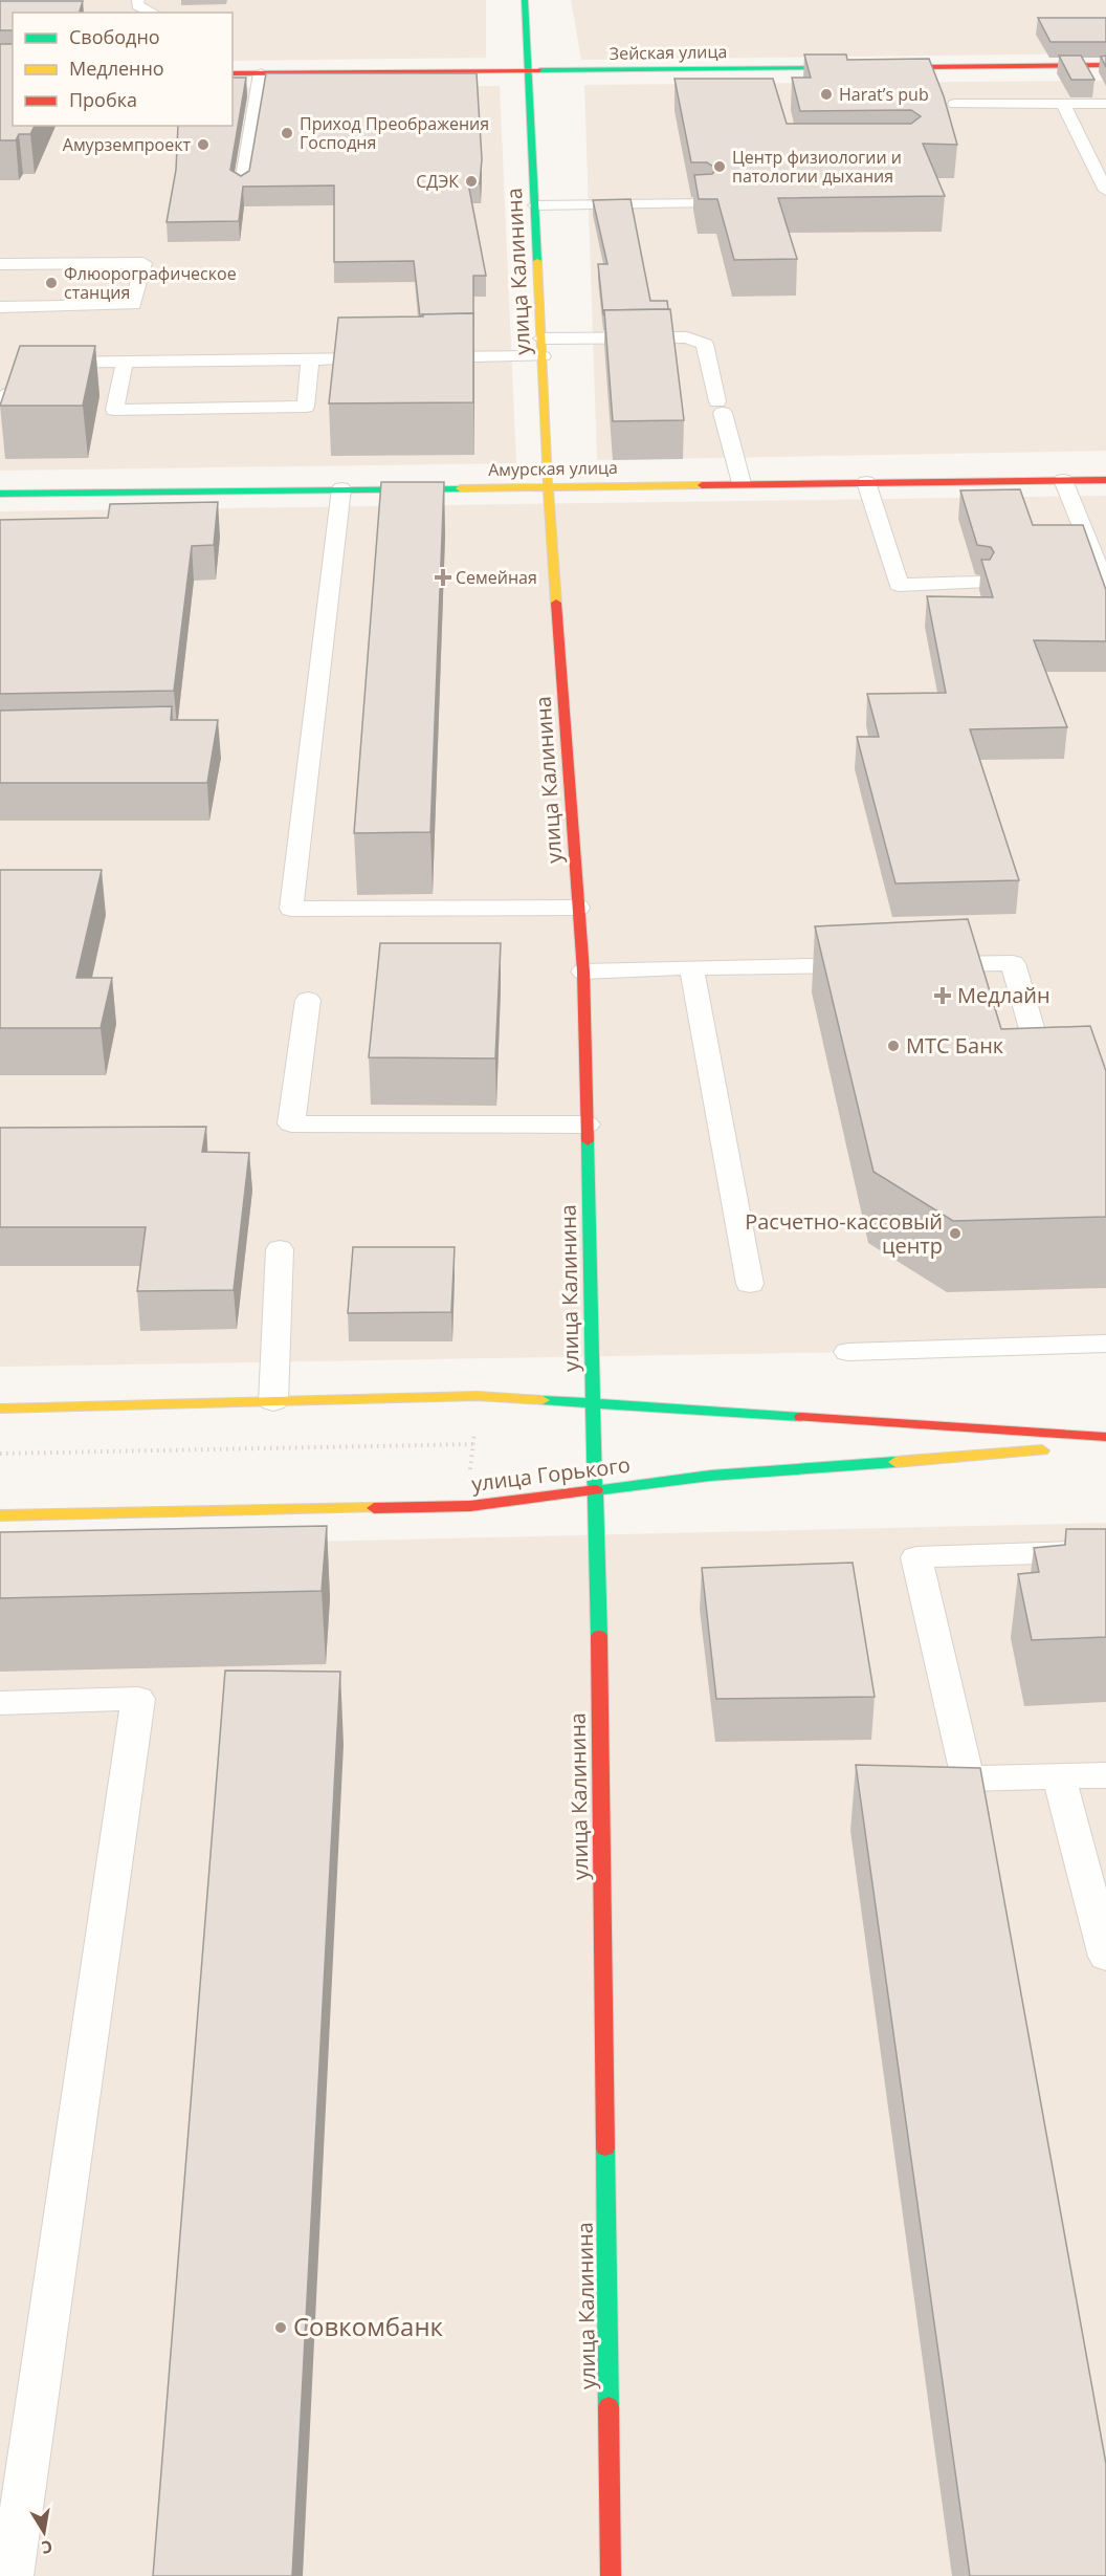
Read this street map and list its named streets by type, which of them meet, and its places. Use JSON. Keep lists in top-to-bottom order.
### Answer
{
  "streets": {
    "main road": [
      "Зейская улица",
      "улица Калинина",
      "Амурская улица",
      "улица Горького"
    ]
  },
  "crossings": [
    ["Зейская улица", "улица Калинина"],
    ["улица Калинина", "Амурская улица"],
    ["улица Калинина", "улица Горького"]
  ],
  "places": {
    "other": [
      "Harat’s pub",
      "Приход Преображения Господня",
      "Амурземпроект",
      "Центр физиологии и патологии дыхания",
      "СДЭК",
      "Флюорографическое станция",
      "МТС Банк",
      "Расчетно-кассовый центр",
      "Совкомбанк"
    ],
    "health": ["Семейная", "Медлайн"]
  },
  "legend": ["Свободно", "Медленно", "Пробка"],
  "north": "bottom"
}
